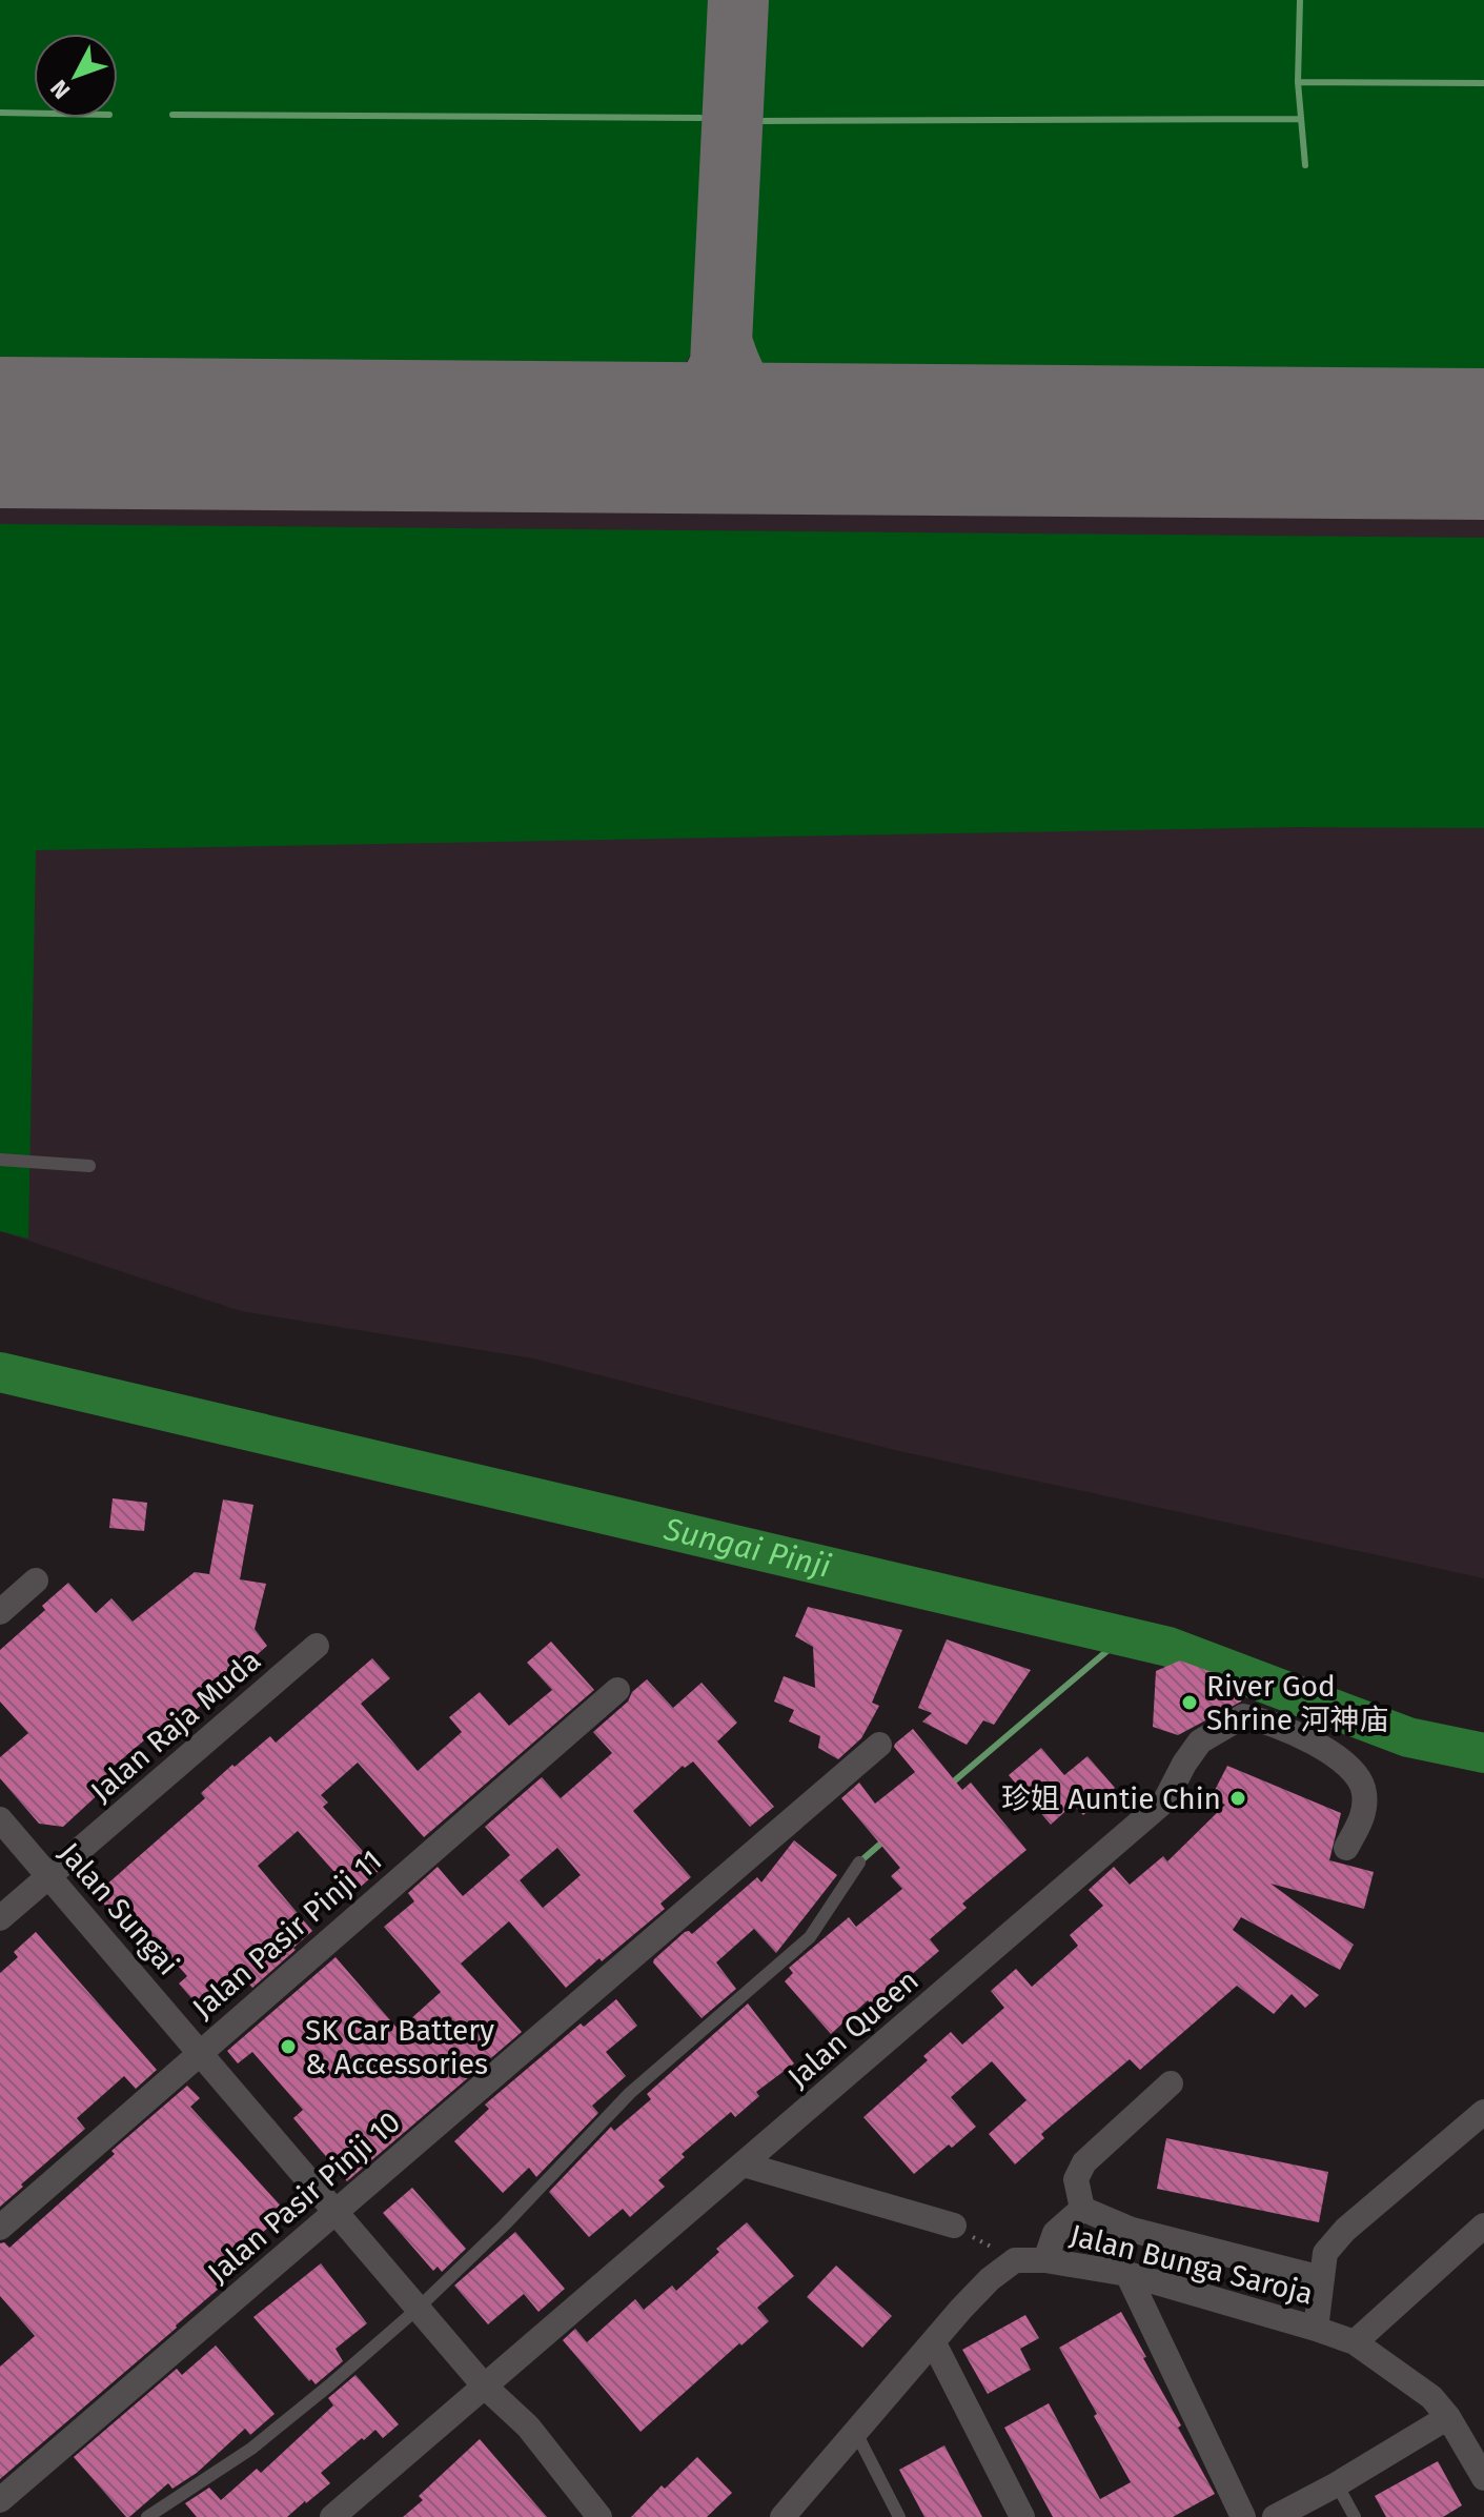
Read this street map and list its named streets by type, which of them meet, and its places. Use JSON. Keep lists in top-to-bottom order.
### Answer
{
  "streets": {
    "street": [
      "Jalan Raja Muda",
      "Jalan Sungai",
      "Jalan Pasir Pinji 11",
      "Jalan Queen",
      "Jalan Pasir Pinji 10",
      "Jalan Bunga Saroja"
    ]
  },
  "crossings": [
    ["Jalan Raja Muda", "Jalan Sungai"],
    ["Jalan Sungai", "Jalan Pasir Pinji 11"],
    ["Jalan Sungai", "Jalan Queen"],
    ["Jalan Sungai", "Jalan Pasir Pinji 10"]
  ],
  "water": ["Sungai Pinji"],
  "places": ["River God Shrine 河神庙", "珍姐 Auntie Chin", "SK Car Battery & Accessories"],
  "north": "bottom left"
}
